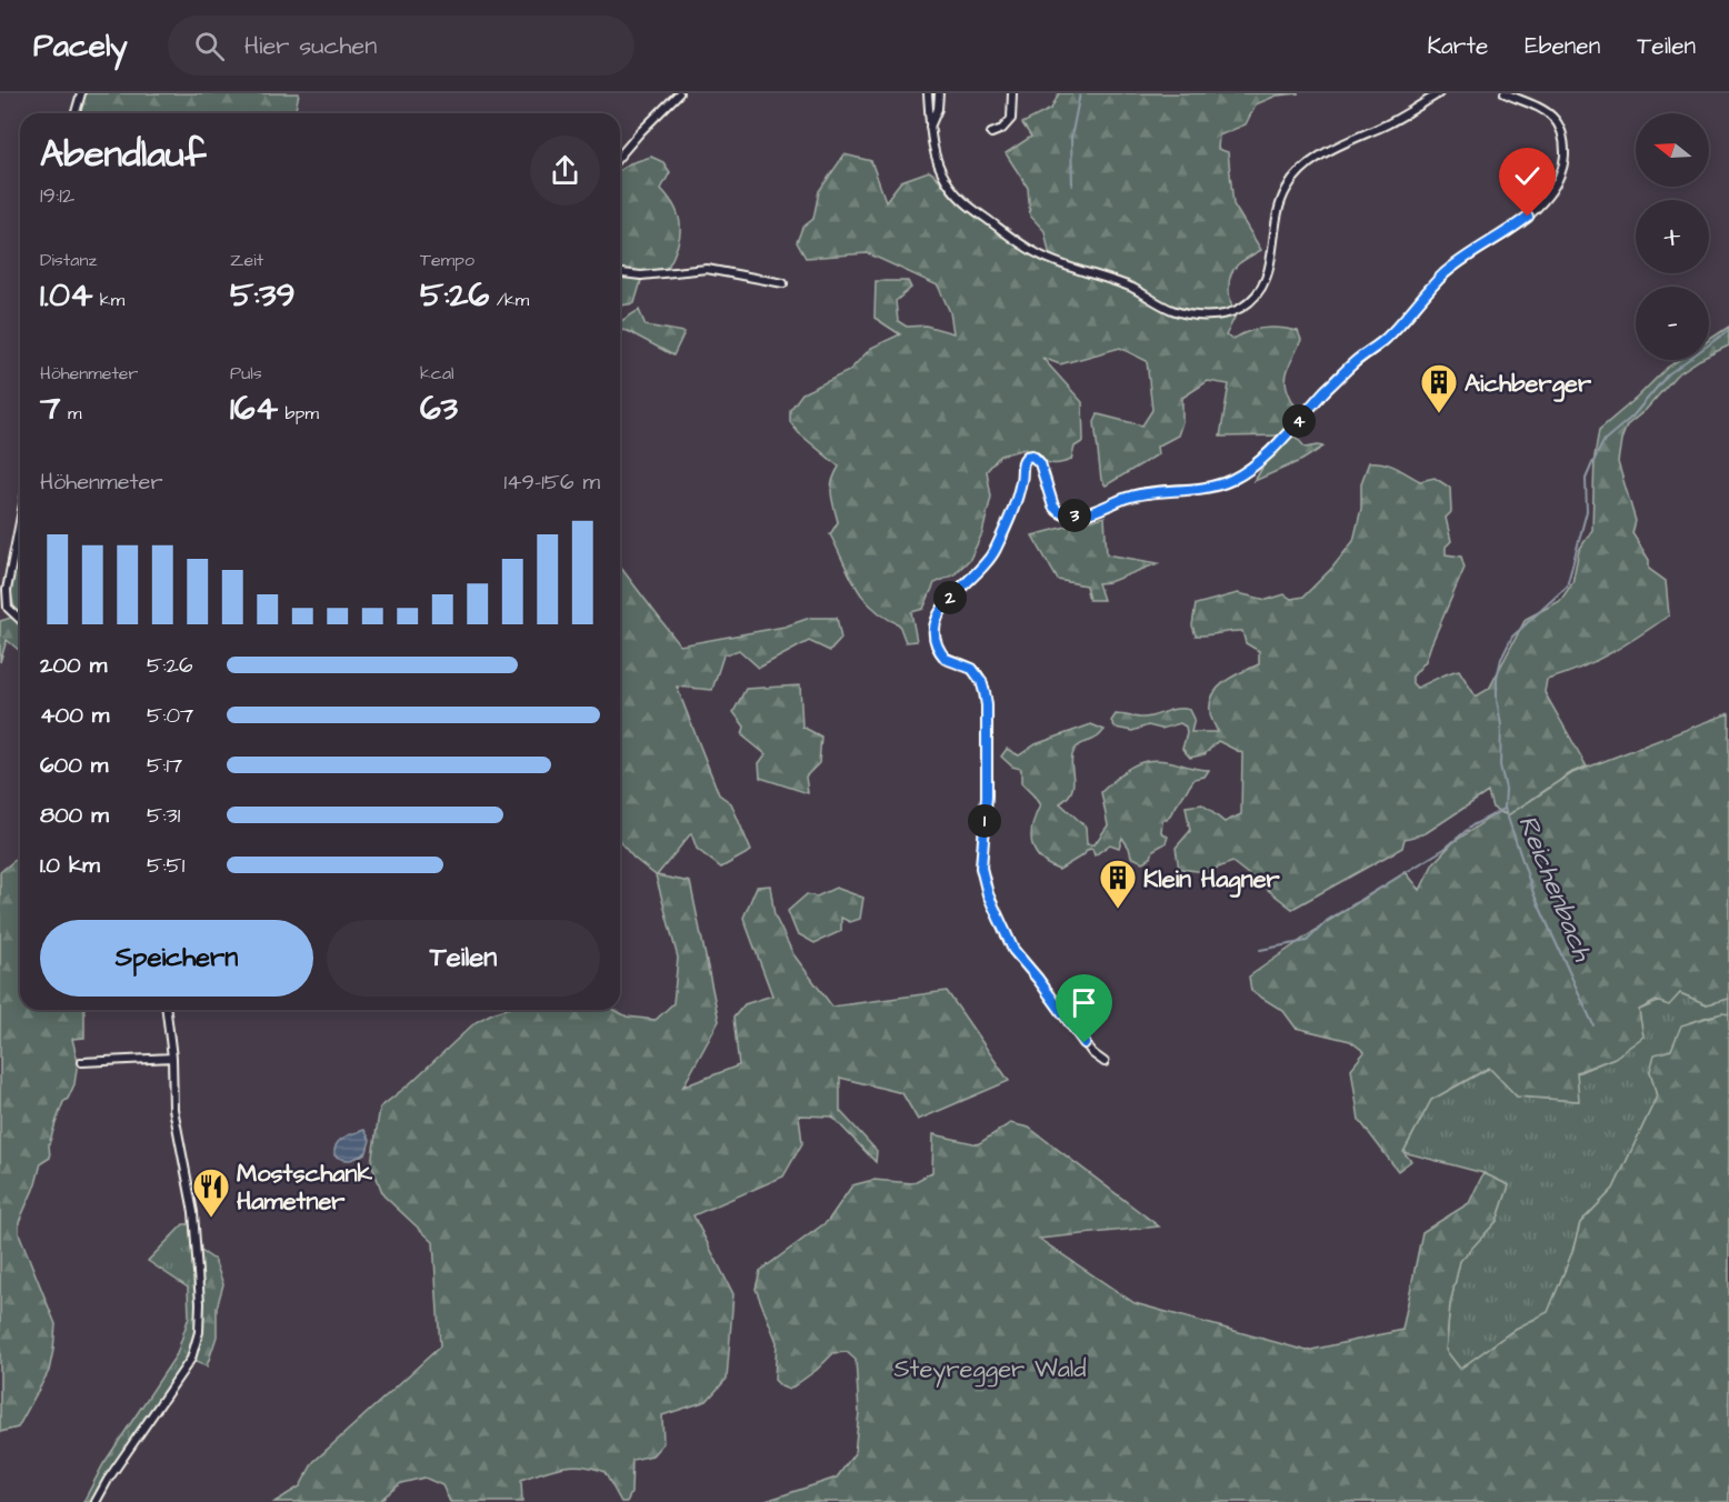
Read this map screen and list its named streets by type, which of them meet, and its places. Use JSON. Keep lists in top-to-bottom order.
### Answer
{
  "water": ["Reichenbach"],
  "parks": ["Steyregger Wald"],
  "places": {
    "building": ["Aichberger", "Klein Hagner"],
    "restaurant": ["Mostschank Hametner"]
  },
  "north": "left",
  "page": {
    "header": "Pacely",
    "search": "Hier suchen",
    "nav": ["Karte", "Ebenen", "Teilen"],
    "map_buttons": ["+", "−"],
    "heading": ["Abendlauf", "19:12"],
    "stats": [
      ["Distanz", "1.04 km"],
      ["Zeit", "5:39"],
      ["Tempo", "5:26 /km"],
      ["Höhenmeter", "7 m"],
      ["Puls", "164 bpm"],
      ["kcal", "63"]
    ],
    "pins": [
      "4",
      "3",
      "2",
      "1"
    ],
    "chart": ["Höhenmeter", "149–156 m"],
    "list": [
      {
        "name": "200 m",
        "note": "5:26"
      },
      {
        "name": "400 m",
        "note": "5:07"
      },
      {
        "name": "600 m",
        "note": "5:17"
      },
      {
        "name": "800 m",
        "note": "5:31"
      },
      {
        "name": "1.0 km",
        "note": "5:51"
      }
    ],
    "buttons": ["Speichern", "Teilen"]
  }
}
